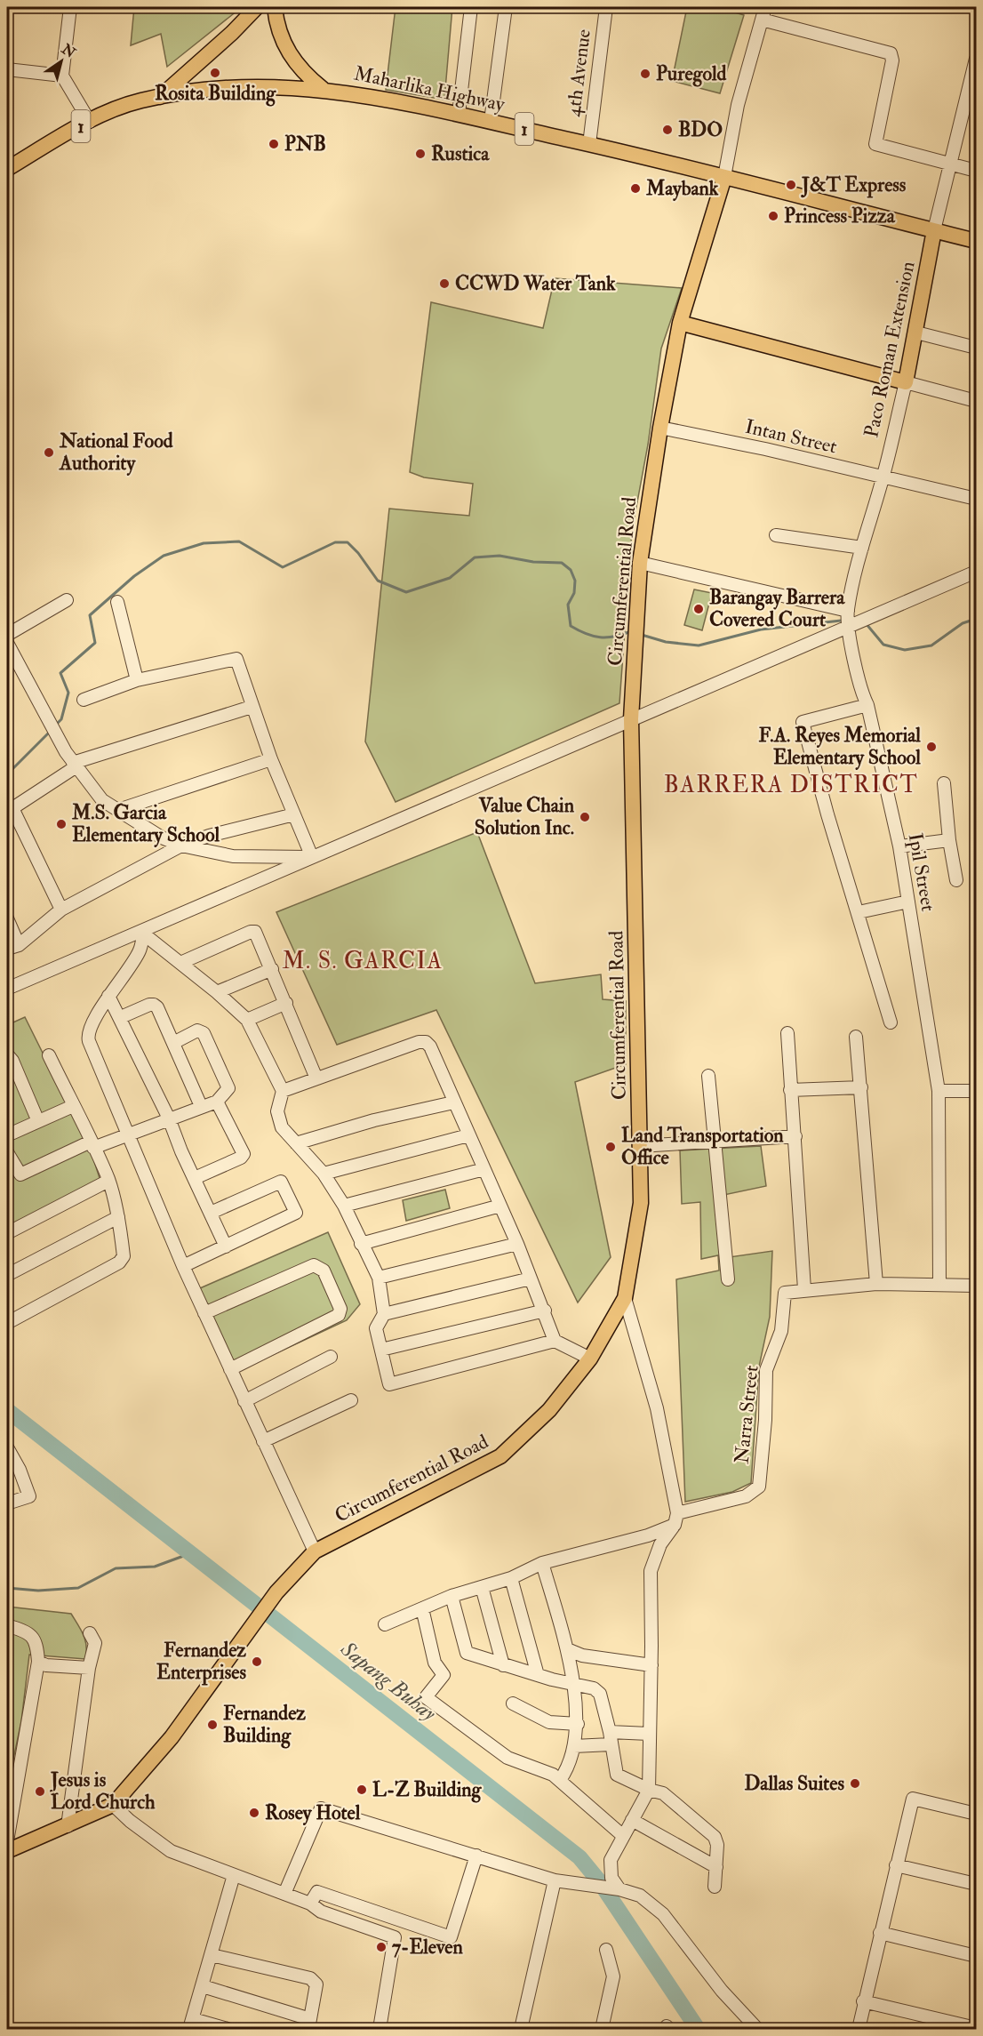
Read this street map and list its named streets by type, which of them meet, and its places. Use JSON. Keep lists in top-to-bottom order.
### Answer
{
  "streets": {
    "main road": [
      "Maharlika Highway",
      "1",
      "Paco Roman Extension",
      "Circumferential Road"
    ],
    "street": [
      "4th Avenue",
      "Intan Street",
      "Ipil Street",
      "Narra Street"
    ]
  },
  "crossings": [
    ["4th Avenue", "Maharlika Highway"],
    ["Maharlika Highway", "Paco Roman Extension"],
    ["Maharlika Highway", "Circumferential Road"],
    ["Paco Roman Extension", "Intan Street"],
    ["Paco Roman Extension", "Ipil Street"],
    ["Intan Street", "Circumferential Road"],
    ["Intan Street", "Ipil Street"],
    ["Ipil Street", "Narra Street"]
  ],
  "districts": ["BARRERA DISTRICT", "M. S. GARCIA"],
  "water": ["Sapang Buhay"],
  "places": [
    "Rosita Building",
    "Puregold",
    "BDO",
    "PNB",
    "Rustica",
    "J&T Express",
    "Maybank",
    "Princess Pizza",
    "CCWD Water Tank",
    "National Food Authority",
    "Barangay Barrera Covered Court",
    "F.A. Reyes Memorial Elementary School",
    "Value Chain Solution Inc.",
    "M.S. Garcia Elementary School",
    "Land Transportation Office",
    "Fernandez Enterprises",
    "Fernandez Building",
    "Dallas Suites",
    "L-Z Building",
    "Jesus is Lord Church",
    "Rosey Hotel",
    "7-Eleven"
  ],
  "north": "top right"
}
